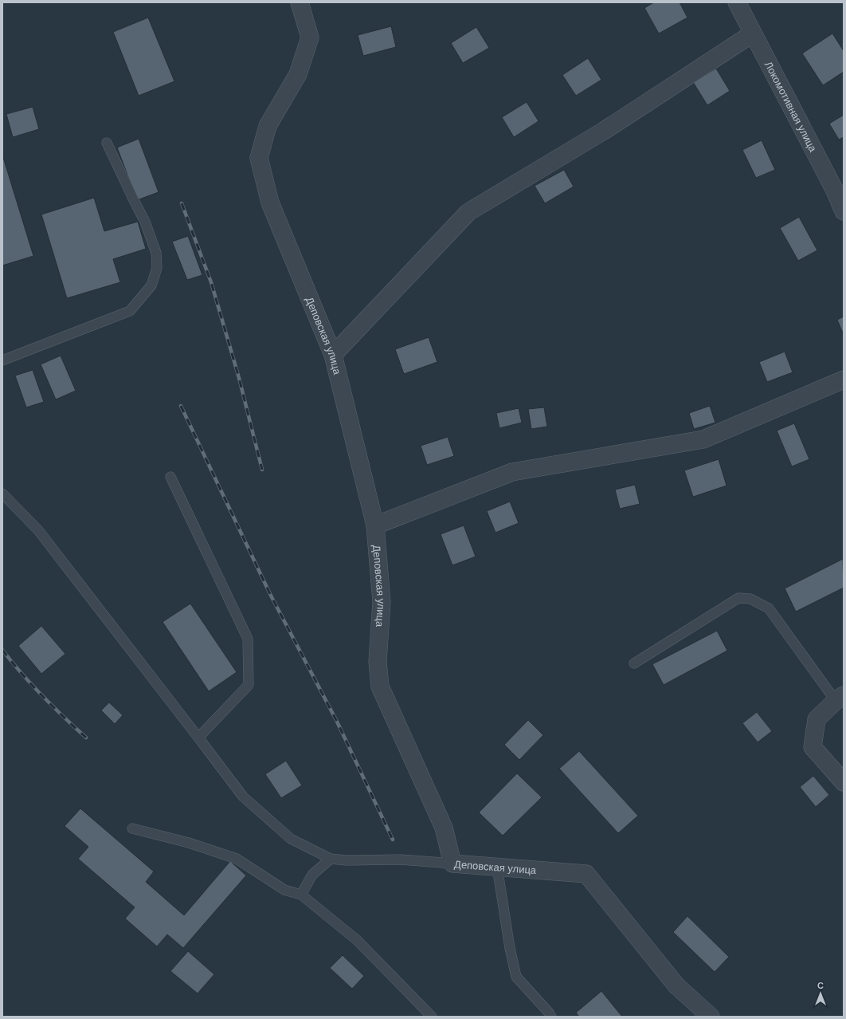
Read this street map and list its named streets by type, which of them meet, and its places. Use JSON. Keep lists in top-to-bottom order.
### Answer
{
  "streets": {
    "street": ["Локомотивная улица", "Деповская улица"]
  },
  "north": "top"
}
